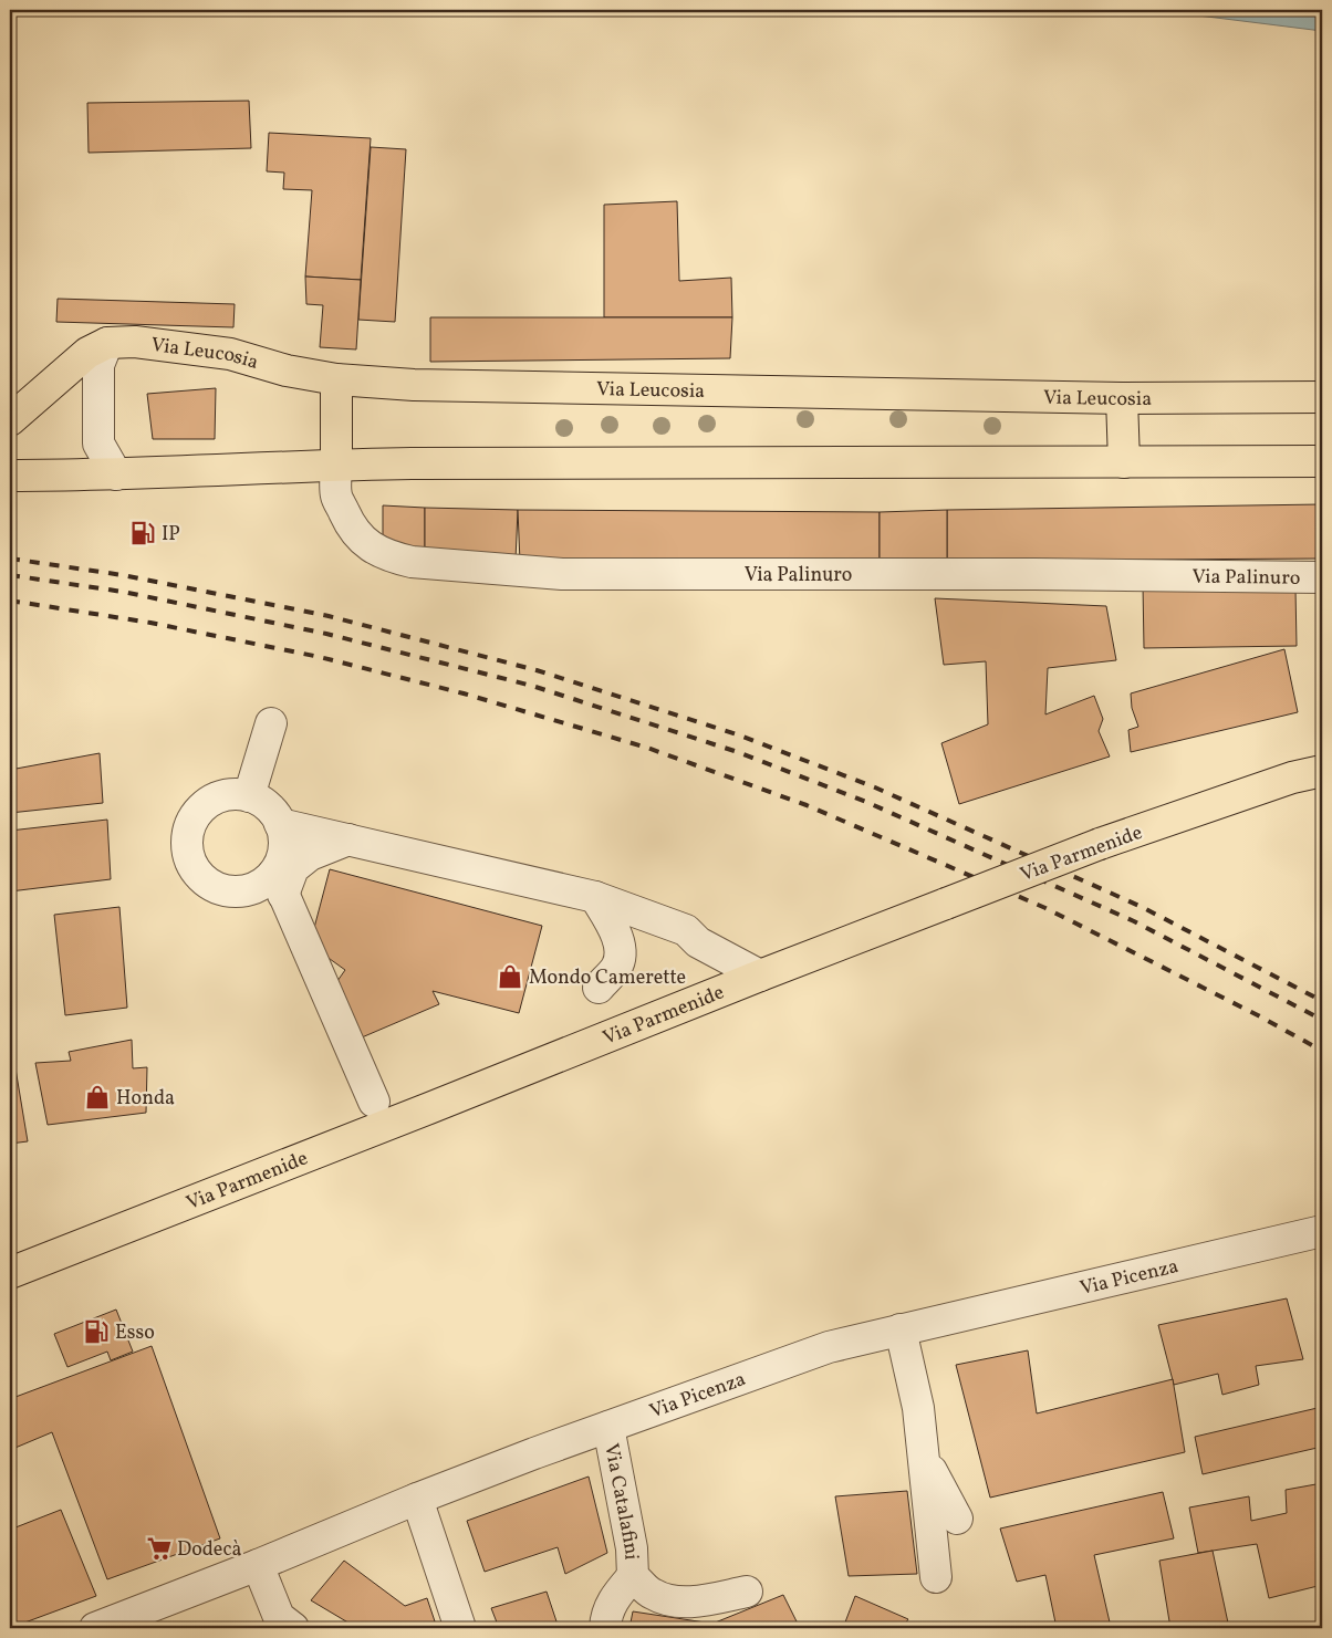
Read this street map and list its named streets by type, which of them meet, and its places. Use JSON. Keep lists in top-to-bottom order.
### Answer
{
  "streets": {
    "main road": ["Via Leucosia", "Via Parmenide"],
    "street": ["Via Palinuro", "Via Picenza", "Via Catalafini"]
  },
  "crossings": [
    ["Via Picenza", "Via Catalafini"]
  ],
  "places": {
    "fuel station": ["IP", "Esso"],
    "shop": ["Mondo Camerette", "Honda"],
    "supermarket": ["Dodecà"]
  }
}
